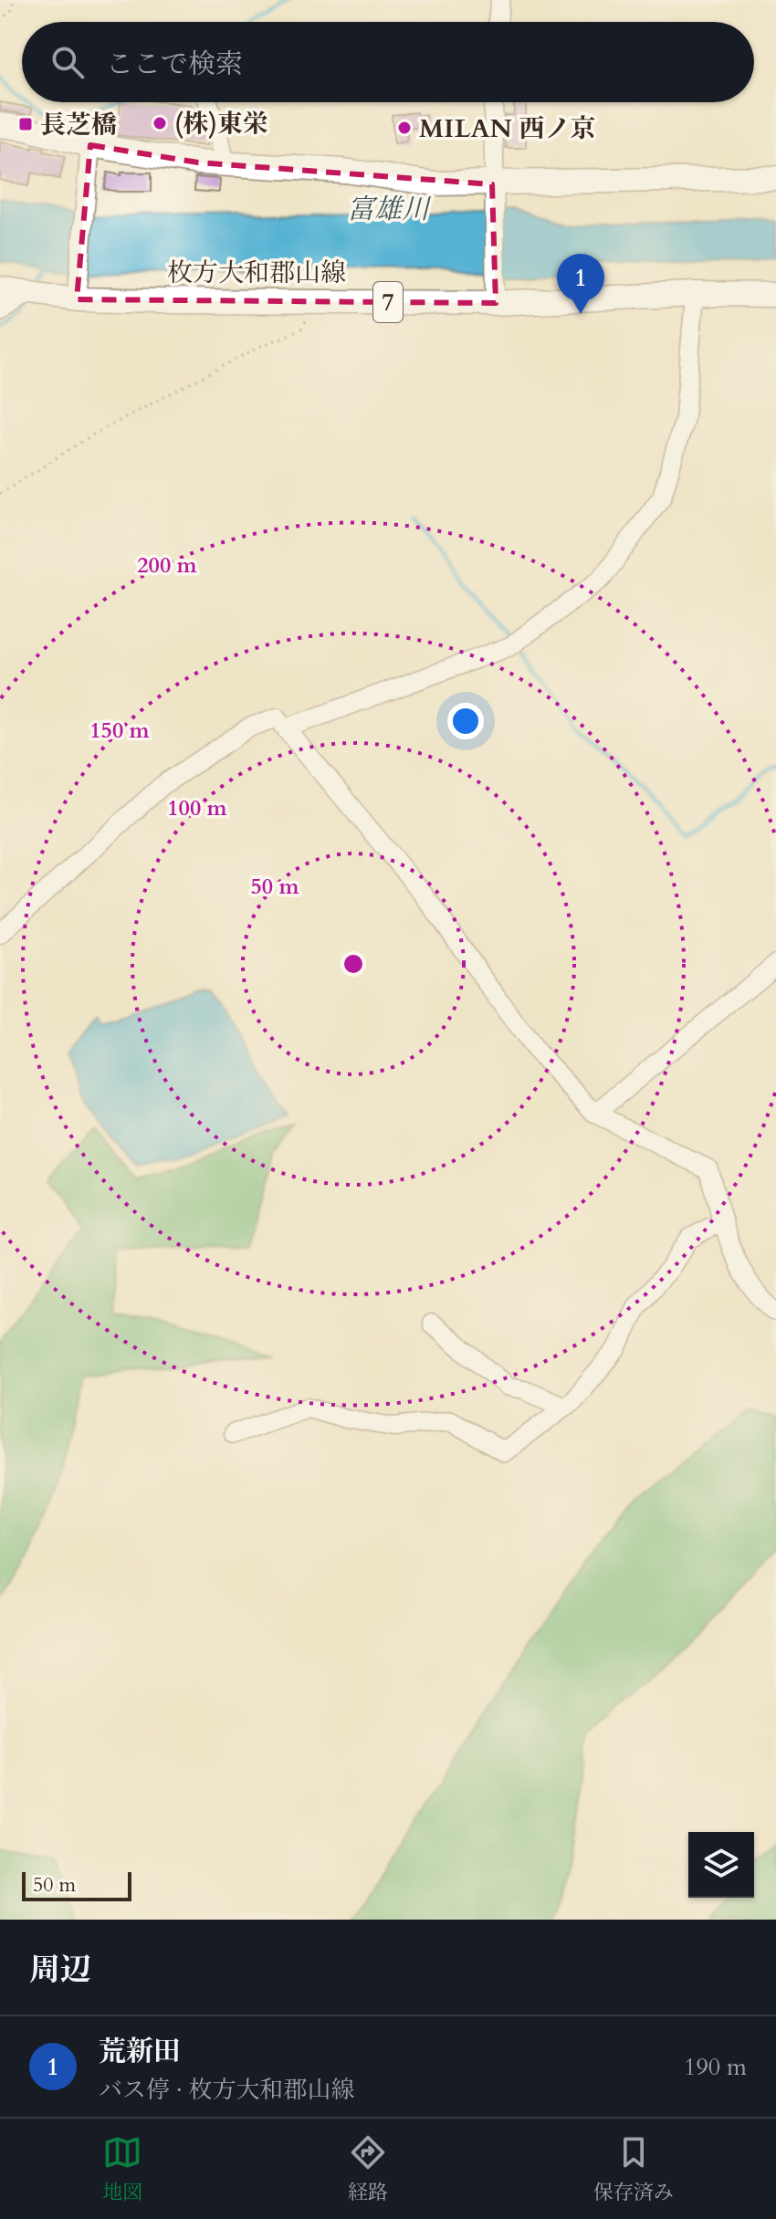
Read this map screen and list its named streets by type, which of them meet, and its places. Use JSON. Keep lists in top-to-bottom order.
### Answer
{
  "streets": {
    "main road": ["枚方大和郡山線", "7"]
  },
  "water": ["富雄川"],
  "places": {
    "other": ["(株)東栄", "MILAN 西ノ京"],
    "transit": ["長芝橋"]
  },
  "scale_bar": "50 m",
  "page": {
    "search": "ここで検索",
    "pins": "1",
    "scale": "50 m",
    "heading": "周辺",
    "list": [
      {
        "mark": "1",
        "name": "荒新田",
        "note": "バス停 · 枚方大和郡山線",
        "value": "190 m"
      }
    ],
    "nav": ["地図", "経路", "保存済み"]
  },
  "rings": [
    "200 m",
    "150 m",
    "100 m",
    "50 m"
  ]
}
